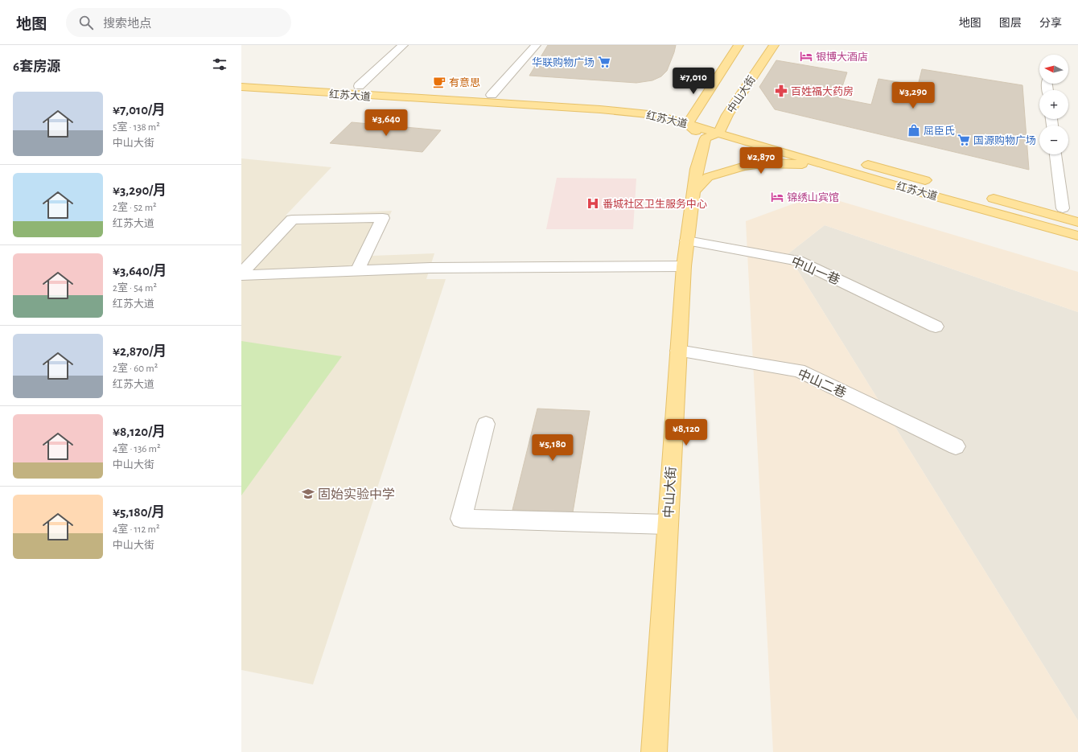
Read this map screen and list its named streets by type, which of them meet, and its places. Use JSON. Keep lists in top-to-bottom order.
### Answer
{
  "streets": {
    "main road": ["中山大街", "红苏大道"],
    "lane": ["中山一巷", "中山二巷"]
  },
  "crossings": [
    ["中山大街", "红苏大道"],
    ["中山大街", "中山一巷"],
    ["中山大街", "中山二巷"]
  ],
  "places": {
    "hotel": ["银博大酒店", "锦绣山宾馆"],
    "supermarket": ["华联购物广场", "国源购物广场"],
    "cafe": ["有意思"],
    "pharmacy": ["百姓福大药房"],
    "shop": ["屈臣氏"],
    "hospital": ["番城社区卫生服务中心"],
    "school or university": ["固始实验中学"]
  },
  "north": "left",
  "page": {
    "header": "地图",
    "search": "搜索地点",
    "nav": ["地图", "图层", "分享"],
    "heading": "6套房源",
    "map_buttons": ["+", "−"],
    "price": [
      "¥7,010",
      "¥3,290",
      "¥3,640",
      "¥2,870",
      "¥8,120",
      "¥5,180"
    ],
    "list": [
      {
        "name": "¥7,010/月",
        "note": "5室 · 138 m² · 中山大街"
      },
      {
        "name": "¥3,290/月",
        "note": "2室 · 52 m² · 红苏大道"
      },
      {
        "name": "¥3,640/月",
        "note": "2室 · 54 m² · 红苏大道"
      },
      {
        "name": "¥2,870/月",
        "note": "2室 · 60 m² · 红苏大道"
      },
      {
        "name": "¥8,120/月",
        "note": "4室 · 136 m² · 中山大街"
      },
      {
        "name": "¥5,180/月",
        "note": "4室 · 112 m² · 中山大街"
      }
    ]
  }
}
